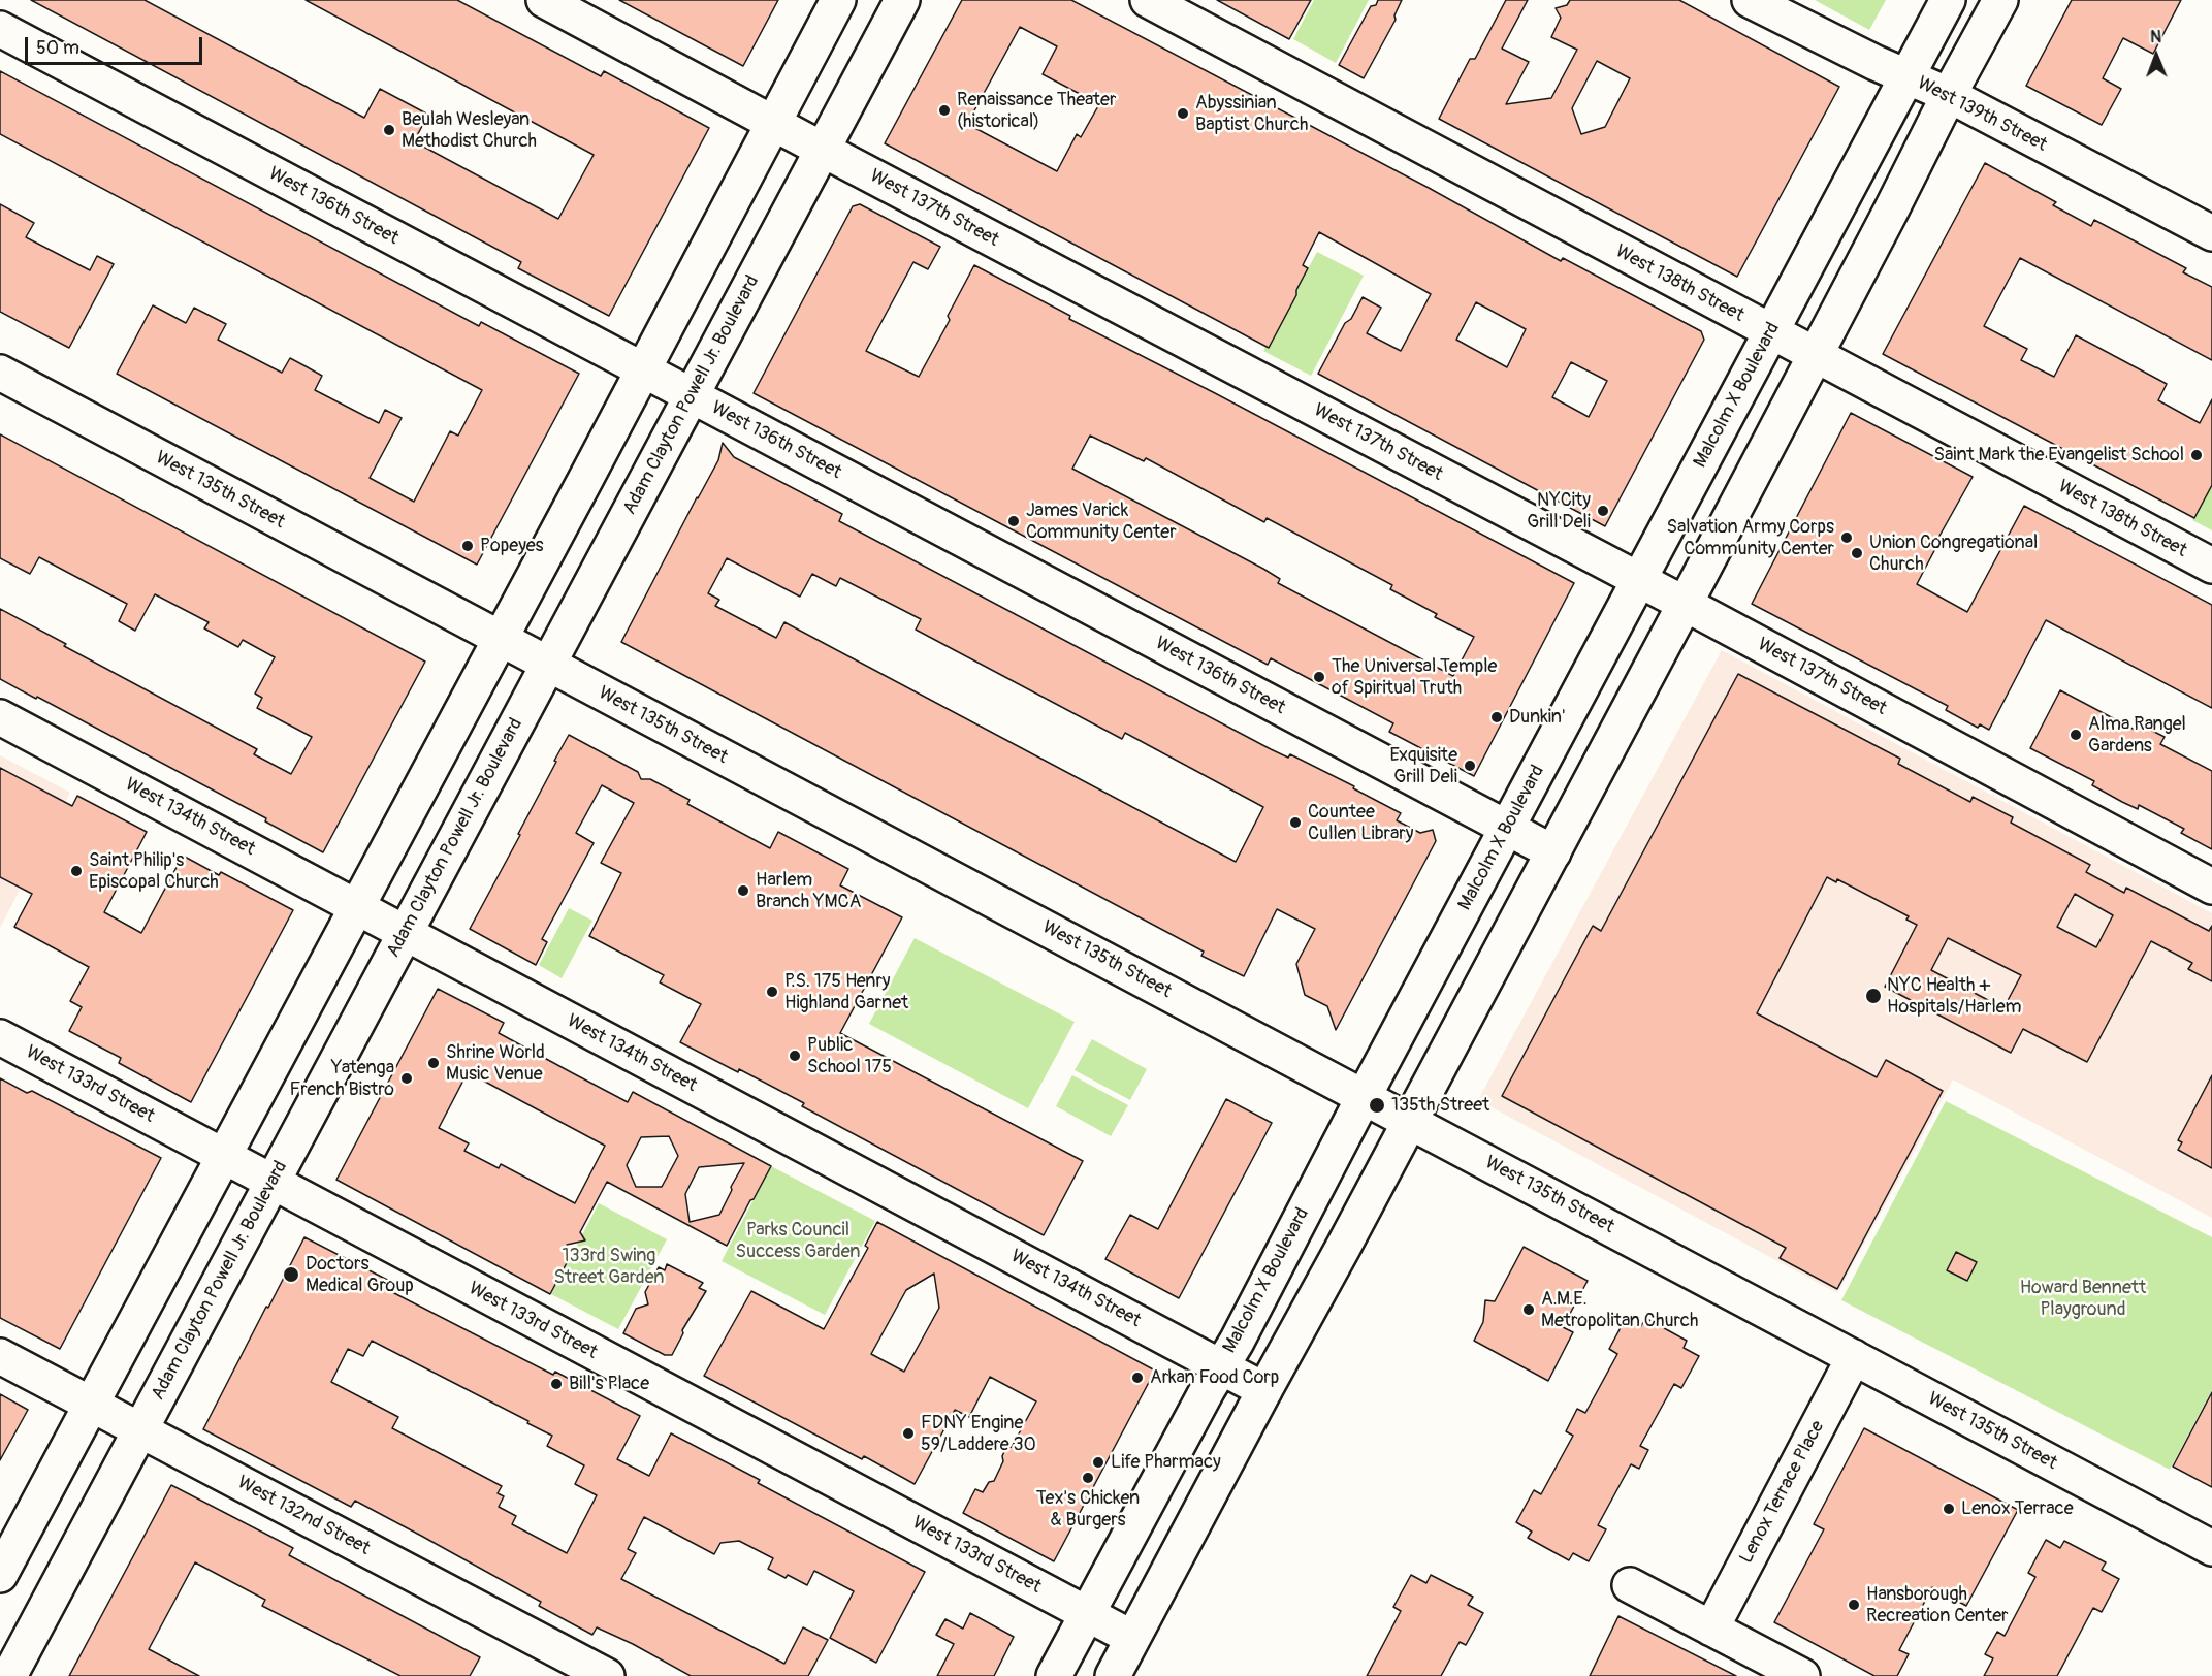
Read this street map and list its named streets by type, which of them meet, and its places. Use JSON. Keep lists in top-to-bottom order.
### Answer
{
  "streets": {
    "street": [
      "West 139th Street",
      "West 136th Street",
      "West 137th Street",
      "West 138th Street",
      "Adam Clayton Powell Jr. Boulevard",
      "Malcolm X Boulevard",
      "West 135th Street",
      "West 134th Street",
      "West 133rd Street",
      "Lenox Terrace Place",
      "West 132nd Street"
    ]
  },
  "crossings": [
    ["West 139th Street", "Malcolm X Boulevard"],
    ["West 136th Street", "Adam Clayton Powell Jr. Boulevard"],
    ["West 136th Street", "Malcolm X Boulevard"],
    ["West 137th Street", "Adam Clayton Powell Jr. Boulevard"],
    ["West 137th Street", "Malcolm X Boulevard"],
    ["West 138th Street", "Malcolm X Boulevard"],
    ["Adam Clayton Powell Jr. Boulevard", "West 135th Street"],
    ["Adam Clayton Powell Jr. Boulevard", "West 134th Street"],
    ["Adam Clayton Powell Jr. Boulevard", "West 133rd Street"],
    ["Adam Clayton Powell Jr. Boulevard", "West 132nd Street"],
    ["Malcolm X Boulevard", "West 135th Street"],
    ["Malcolm X Boulevard", "West 134th Street"],
    ["Malcolm X Boulevard", "West 133rd Street"],
    ["West 135th Street", "Lenox Terrace Place"]
  ],
  "parks": ["Parks Council Success Garden", "133rd Swing Street Garden", "Howard Bennett Playground"],
  "places": [
    "Renaissance Theater (historical)",
    "Abyssinian Baptist Church",
    "Beulah Wesleyan Methodist Church",
    "Saint Mark the Evangelist School",
    "NYCity Grill Deli",
    "James Varick Community Center",
    "Salvation Army Corps Community Center",
    "Popeyes",
    "Union Congregational Church",
    "The Universal Temple of Spiritual Truth",
    "Dunkin'",
    "Alma Rangel Gardens",
    "Exquisite Grill Deli",
    "Countee Cullen Library",
    "Saint Philip's Episcopal Church",
    "Harlem Branch YMCA",
    "P.S. 175 Henry Highland Garnet",
    "NYC Health + Hospitals/Harlem",
    "Public School 175",
    "Shrine World Music Venue",
    "Yatenga French Bistro",
    "135th Street",
    "Doctors Medical Group",
    "A.M.E. Metropolitan Church",
    "Arkan Food Corp",
    "Bill's Place",
    "FDNY Engine 59/Laddere 30",
    "Life Pharmacy",
    "Tex's Chicken & Burgers",
    "Lenox Terrace",
    "Hansborough Recreation Center"
  ],
  "scale_bar": "50 m",
  "north": "top"
}
